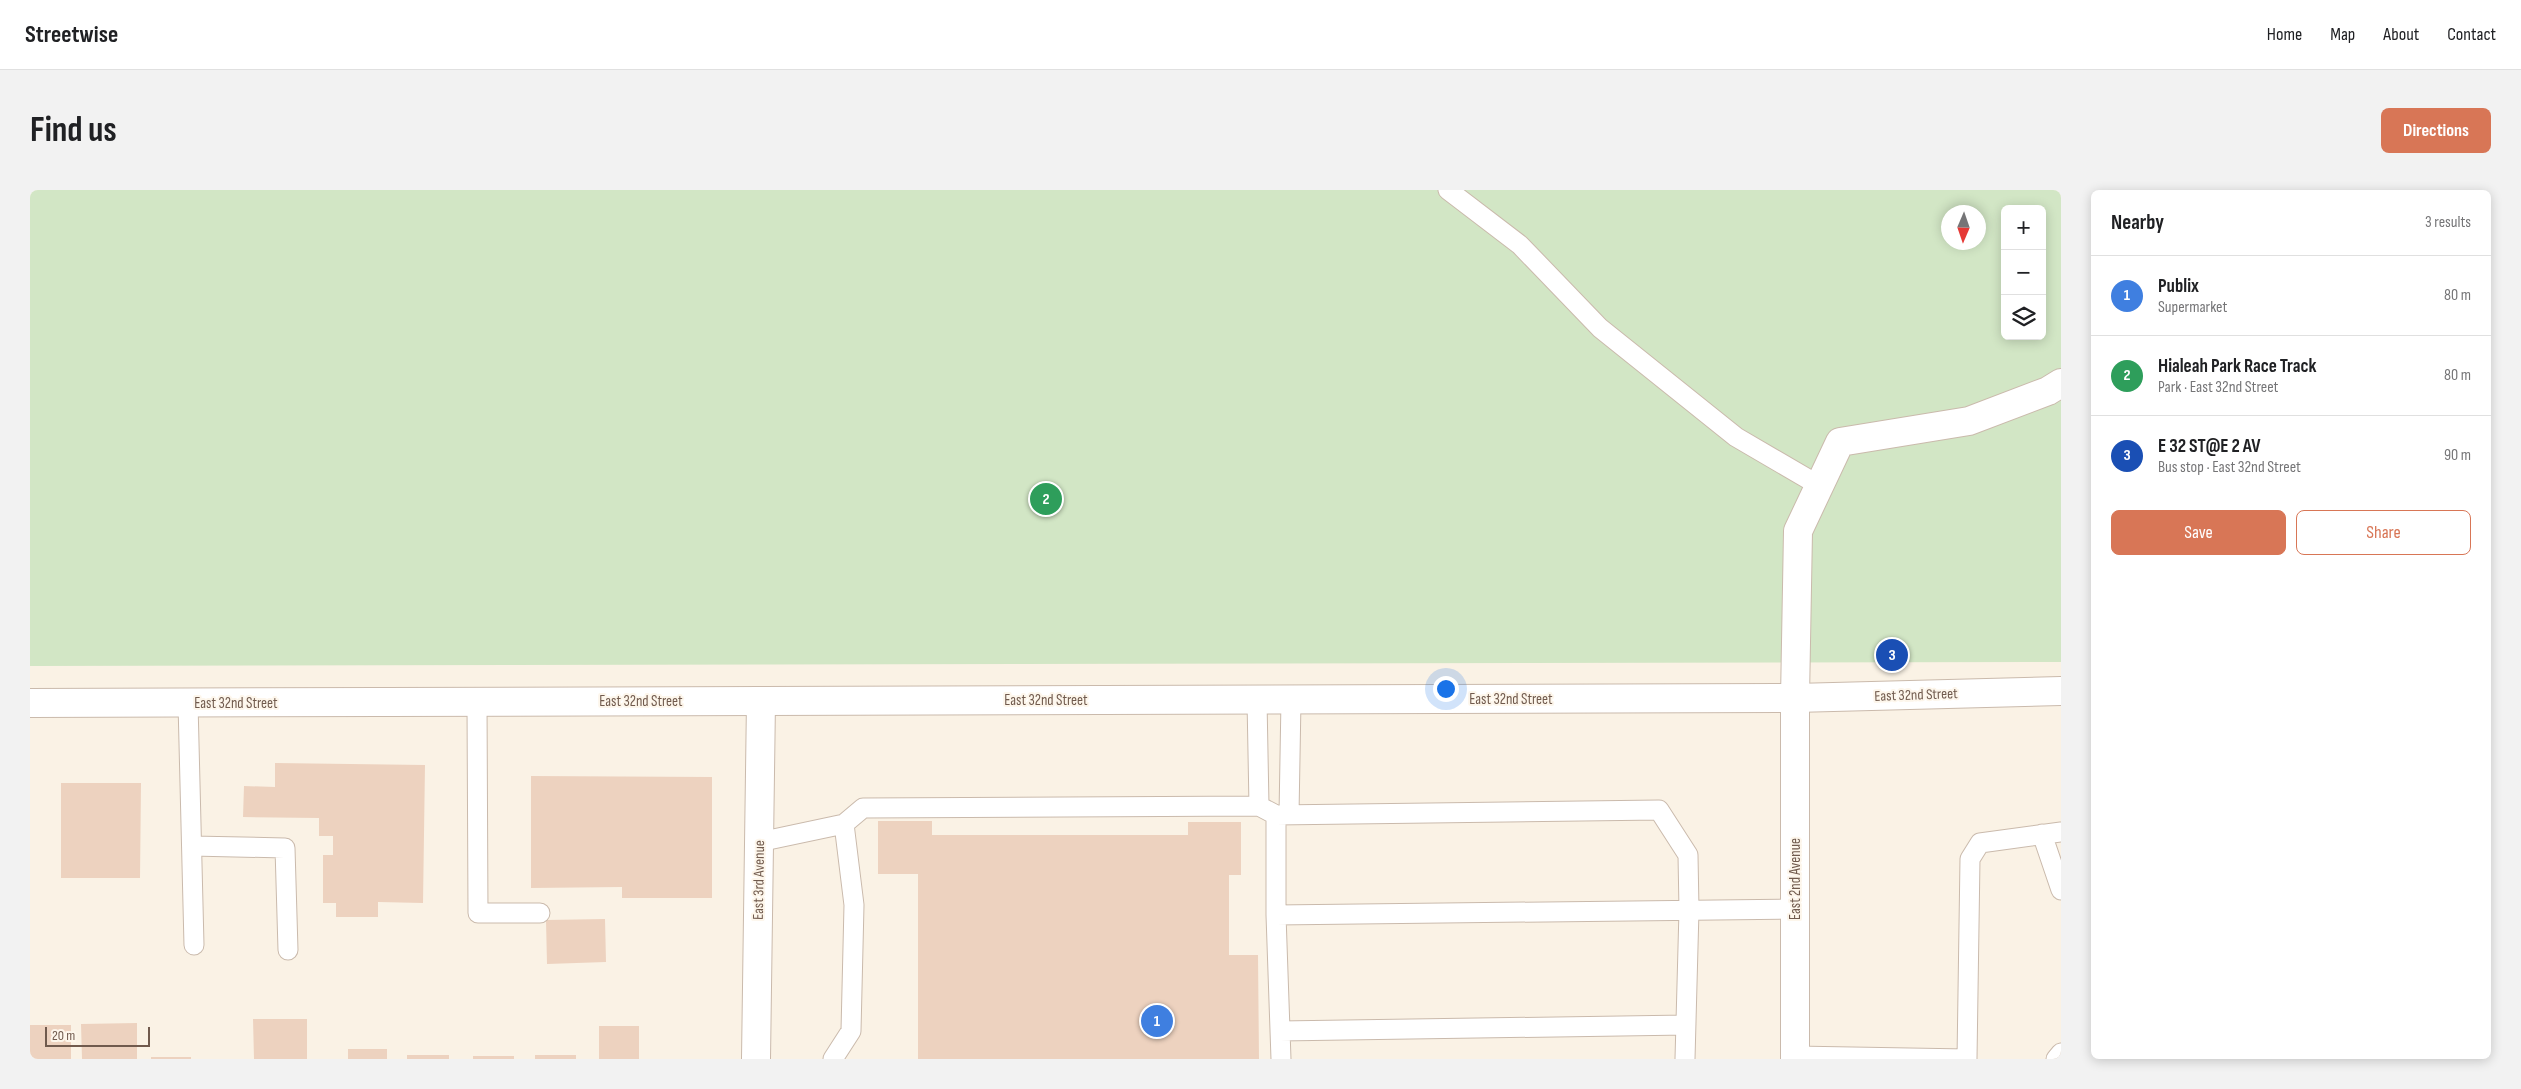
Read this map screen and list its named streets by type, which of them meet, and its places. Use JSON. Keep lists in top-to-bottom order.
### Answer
{
  "streets": {
    "street": ["East 32nd Street", "East 2nd Avenue", "East 3rd Avenue"]
  },
  "crossings": [
    ["East 32nd Street", "East 2nd Avenue"],
    ["East 32nd Street", "East 3rd Avenue"]
  ],
  "scale_bar": "20 m",
  "north": "bottom",
  "page": {
    "header": "Streetwise",
    "nav": [
      "Home",
      "Map",
      "About",
      "Contact"
    ],
    "buttons": [
      "Directions",
      ["Save", "Share"]
    ],
    "title": "Find us",
    "heading": ["Nearby", "3 results"],
    "map_buttons": ["+", "−"],
    "list": [
      {
        "mark": "1",
        "name": "Publix",
        "note": "Supermarket",
        "value": "80 m"
      },
      {
        "mark": "2",
        "name": "Hialeah Park Race Track",
        "note": "Park · East 32nd Street",
        "value": "80 m"
      },
      {
        "mark": "3",
        "name": "E 32 ST@E 2 AV",
        "note": "Bus stop · East 32nd Street",
        "value": "90 m"
      }
    ],
    "pins": ["2", "3", "1"],
    "scale": "20 m"
  }
}
